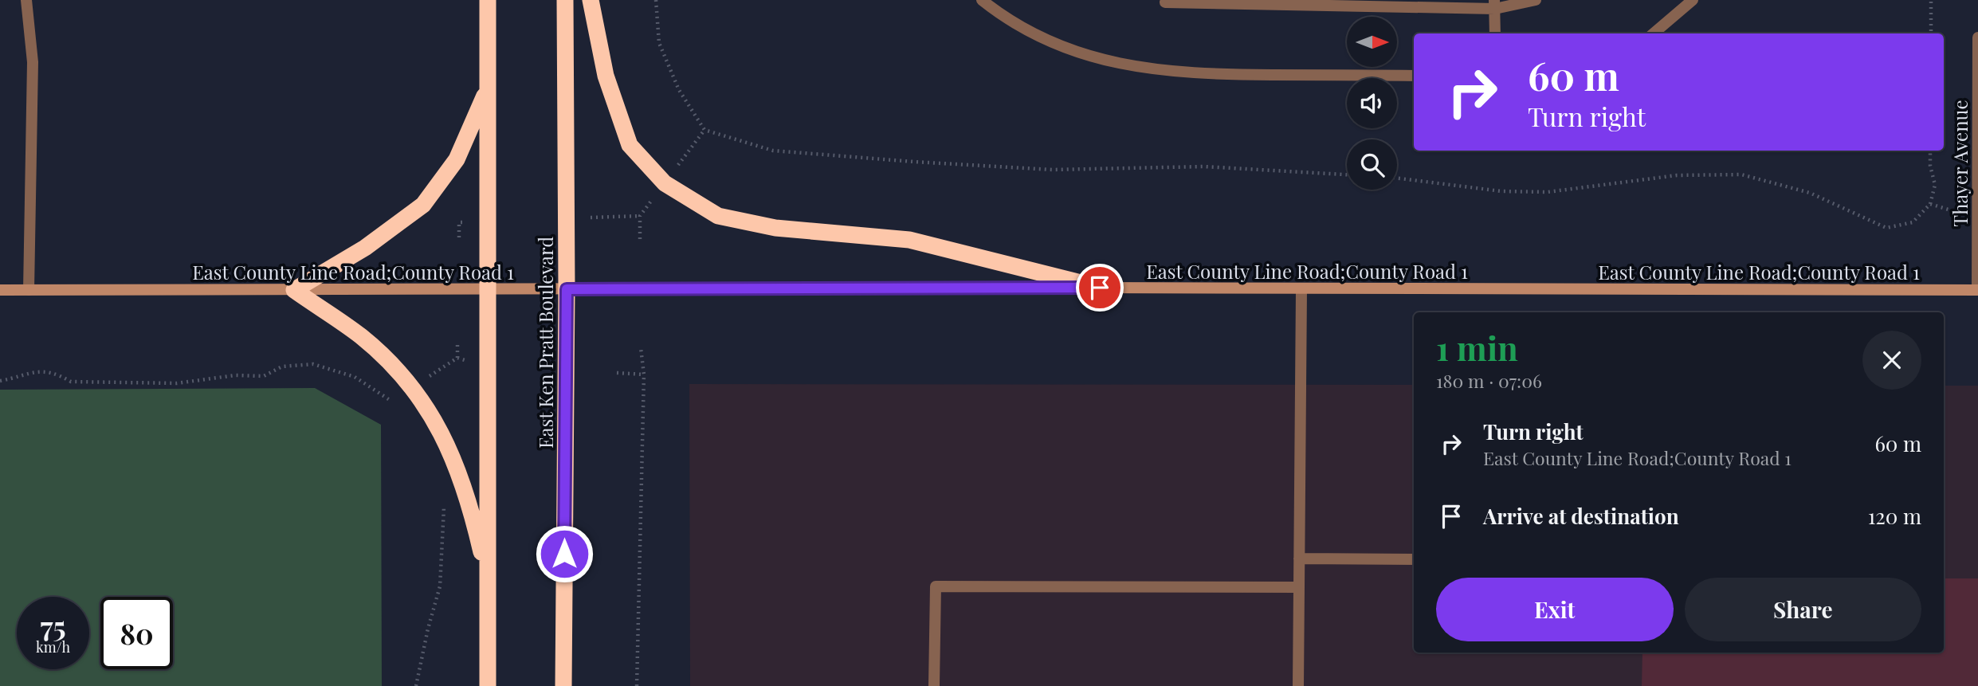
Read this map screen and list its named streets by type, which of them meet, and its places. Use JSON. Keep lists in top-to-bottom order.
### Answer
{
  "streets": {
    "highway": ["East Ken Pratt Boulevard"],
    "main road": ["East County Line Road;County Road 1"],
    "street": ["Thayer Avenue"]
  },
  "crossings": [
    ["Thayer Avenue", "East County Line Road;County Road 1"],
    ["East County Line Road;County Road 1", "East Ken Pratt Boulevard"]
  ],
  "north": "right",
  "page": {
    "turn": ["60 m", "Turn right"],
    "heading": ["1 min", "180 m · 07:06"],
    "list": [
      {
        "name": "Turn right",
        "note": "East County Line Road;County Road 1",
        "value": "60 m"
      },
      {
        "name": "Arrive at destination",
        "value": "120 m"
      }
    ],
    "buttons": ["Exit", "Share"],
    "speed": "75 km/h",
    "limit": "80"
  }
}
